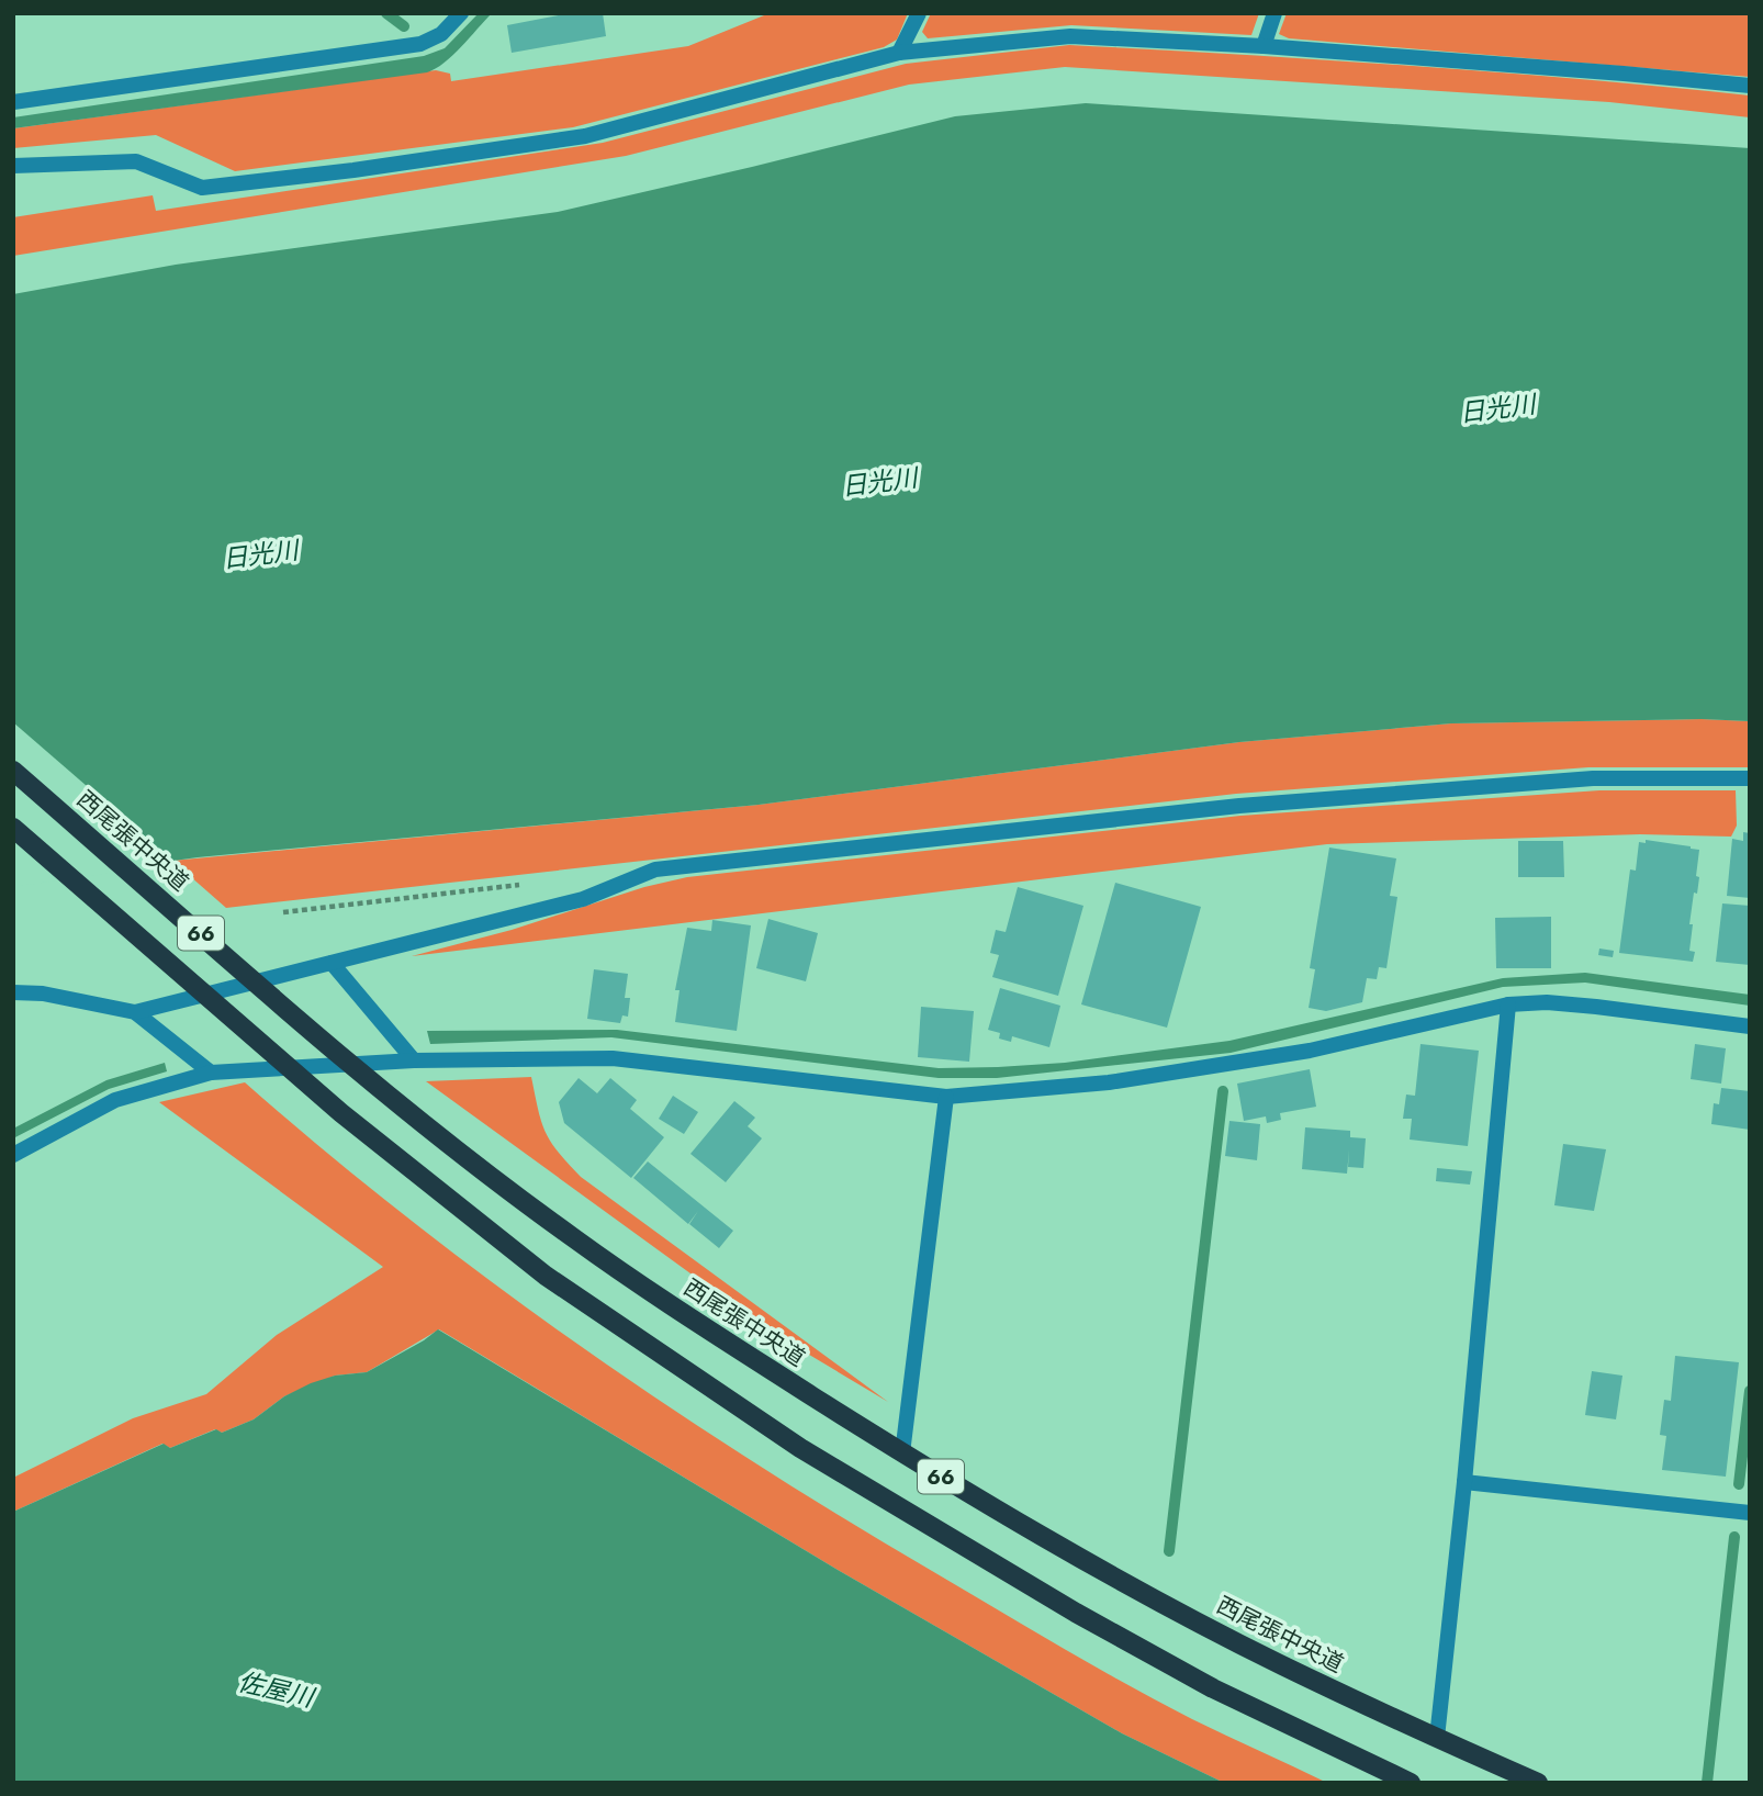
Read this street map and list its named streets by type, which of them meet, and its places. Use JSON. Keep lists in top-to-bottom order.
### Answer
{
  "streets": {
    "main road": ["西尾張中央道", "66"]
  },
  "water": ["日光川", "佐屋川"]
}
